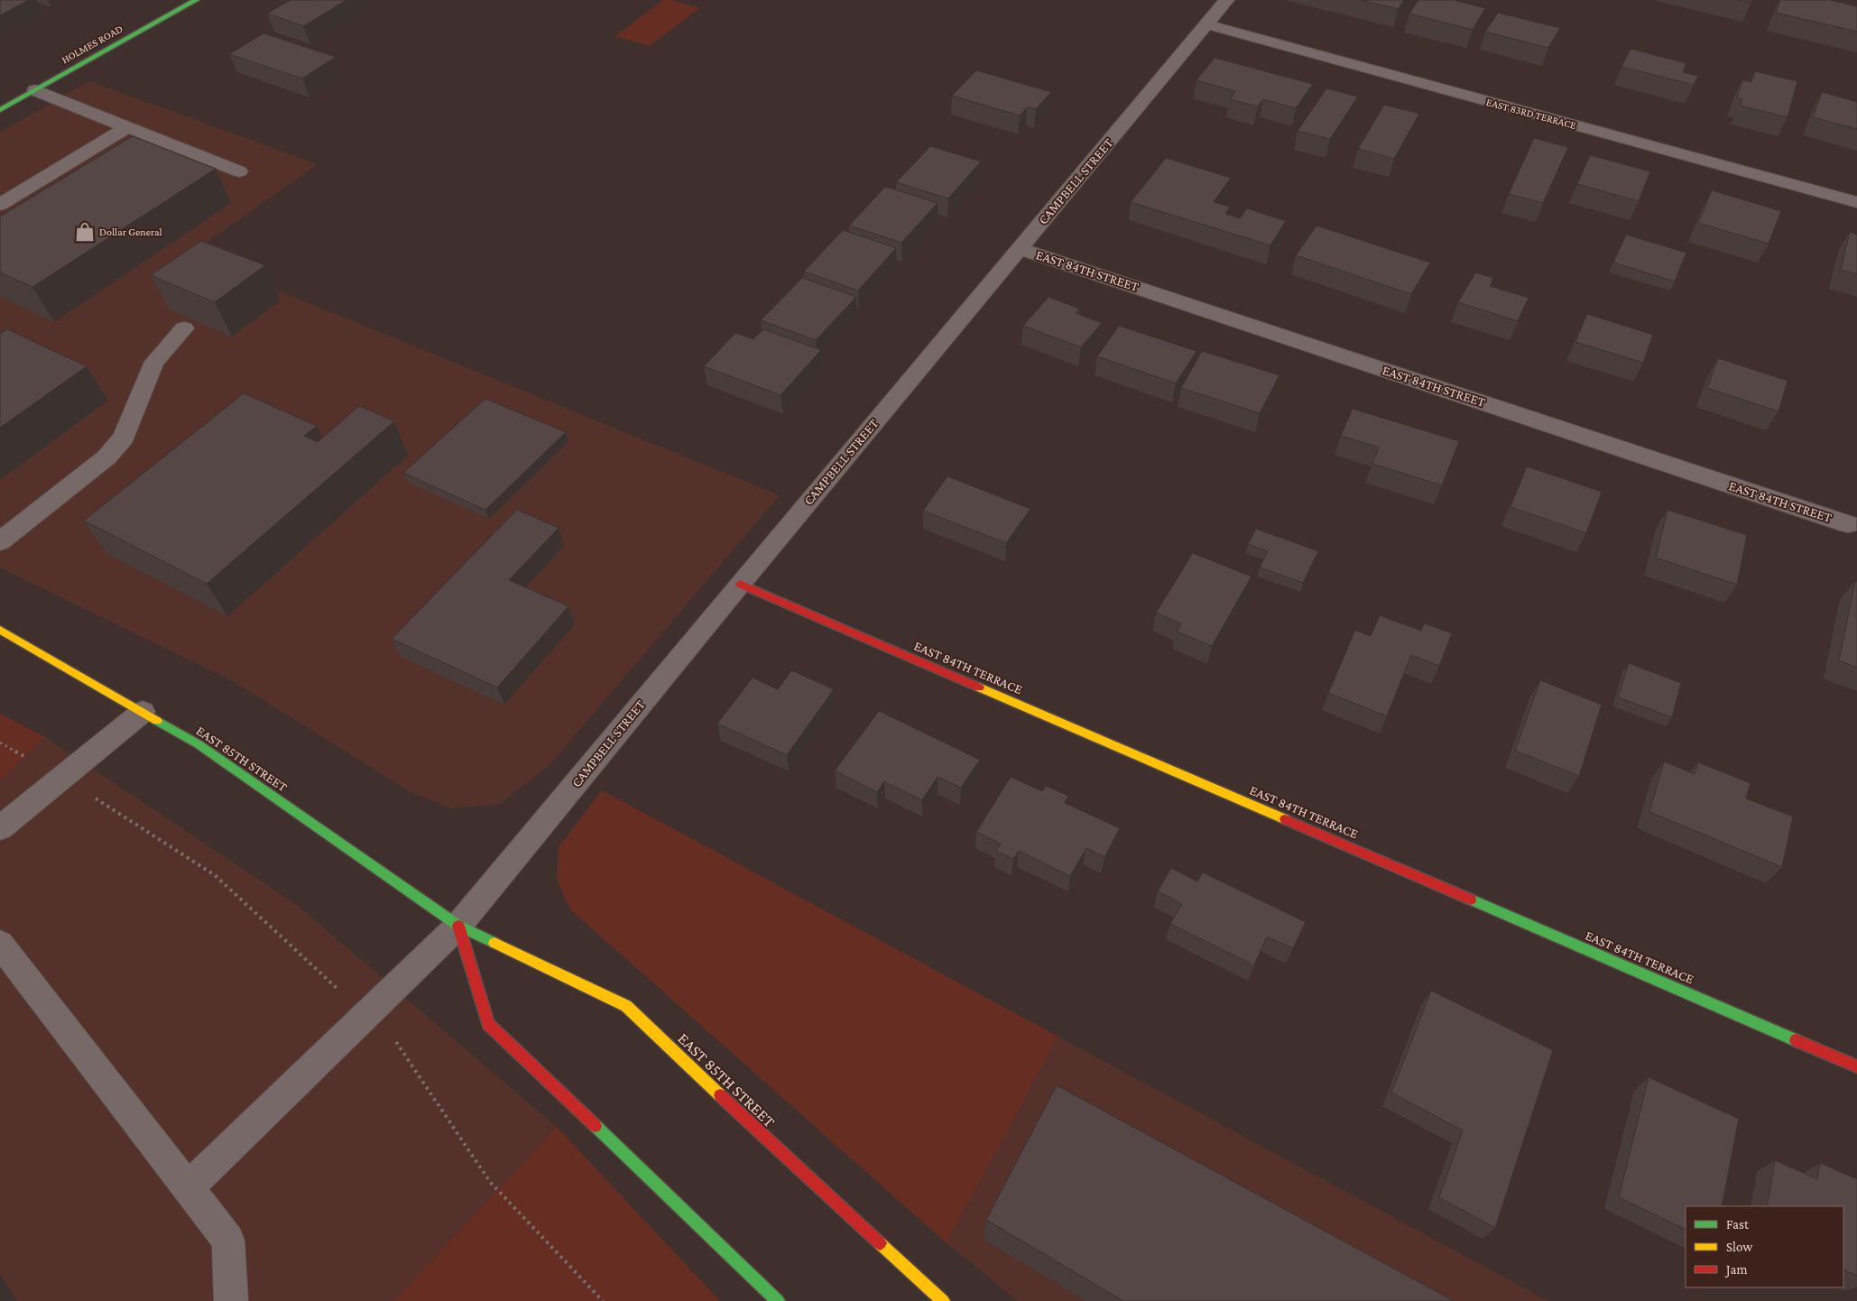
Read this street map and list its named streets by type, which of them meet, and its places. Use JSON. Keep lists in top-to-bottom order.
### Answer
{
  "streets": {
    "main road": ["HOLMES ROAD", "EAST 84TH TERRACE", "EAST 85TH STREET"],
    "street": ["EAST 83RD TERRACE", "CAMPBELL STREET", "EAST 84TH STREET"]
  },
  "crossings": [
    ["EAST 83RD TERRACE", "CAMPBELL STREET"],
    ["CAMPBELL STREET", "EAST 84TH STREET"],
    ["CAMPBELL STREET", "EAST 84TH TERRACE"],
    ["CAMPBELL STREET", "EAST 85TH STREET"]
  ],
  "places": {
    "shop": ["Dollar General"]
  },
  "legend": ["Fast", "Slow", "Jam"]
}
